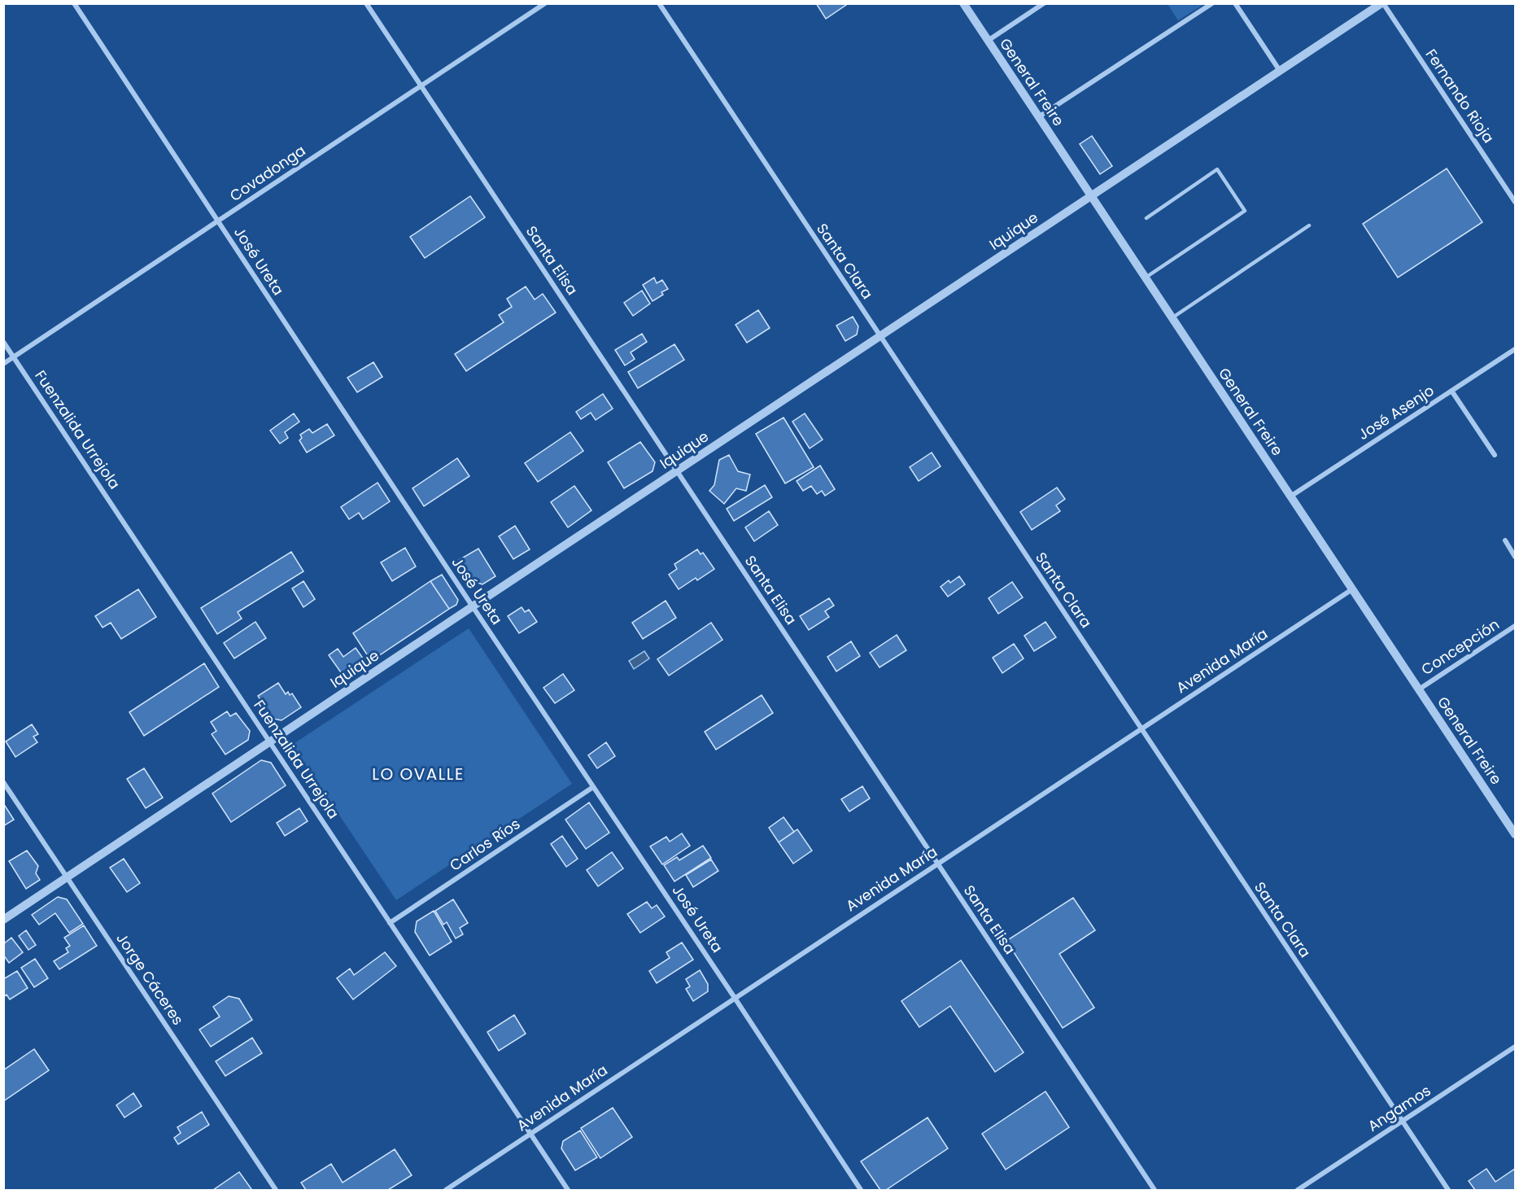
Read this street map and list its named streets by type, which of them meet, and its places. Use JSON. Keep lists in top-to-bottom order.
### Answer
{
  "streets": {
    "street": [
      "General Freire",
      "Fernando Rioja",
      "Covadonga",
      "Iquique",
      "Santa Elisa",
      "José Ureta",
      "Santa Clara",
      "José Asenjo",
      "Fuenzalida Urrejola",
      "Concepción",
      "Avenida María",
      "Carlos Ríos",
      "Jorge Cáceres",
      "Angamos"
    ]
  },
  "crossings": [
    ["General Freire", "Iquique"],
    ["General Freire", "José Asenjo"],
    ["General Freire", "Concepción"],
    ["General Freire", "Avenida María"],
    ["Fernando Rioja", "Iquique"],
    ["Covadonga", "Santa Elisa"],
    ["Covadonga", "José Ureta"],
    ["Covadonga", "Fuenzalida Urrejola"],
    ["Iquique", "Santa Elisa"],
    ["Iquique", "José Ureta"],
    ["Iquique", "Santa Clara"],
    ["Iquique", "Fuenzalida Urrejola"],
    ["Iquique", "Jorge Cáceres"],
    ["Santa Elisa", "Avenida María"],
    ["José Ureta", "Avenida María"],
    ["José Ureta", "Carlos Ríos"],
    ["Santa Clara", "Avenida María"],
    ["Santa Clara", "Angamos"],
    ["Fuenzalida Urrejola", "Avenida María"],
    ["Fuenzalida Urrejola", "Carlos Ríos"]
  ],
  "districts": ["LO OVALLE"]
}
